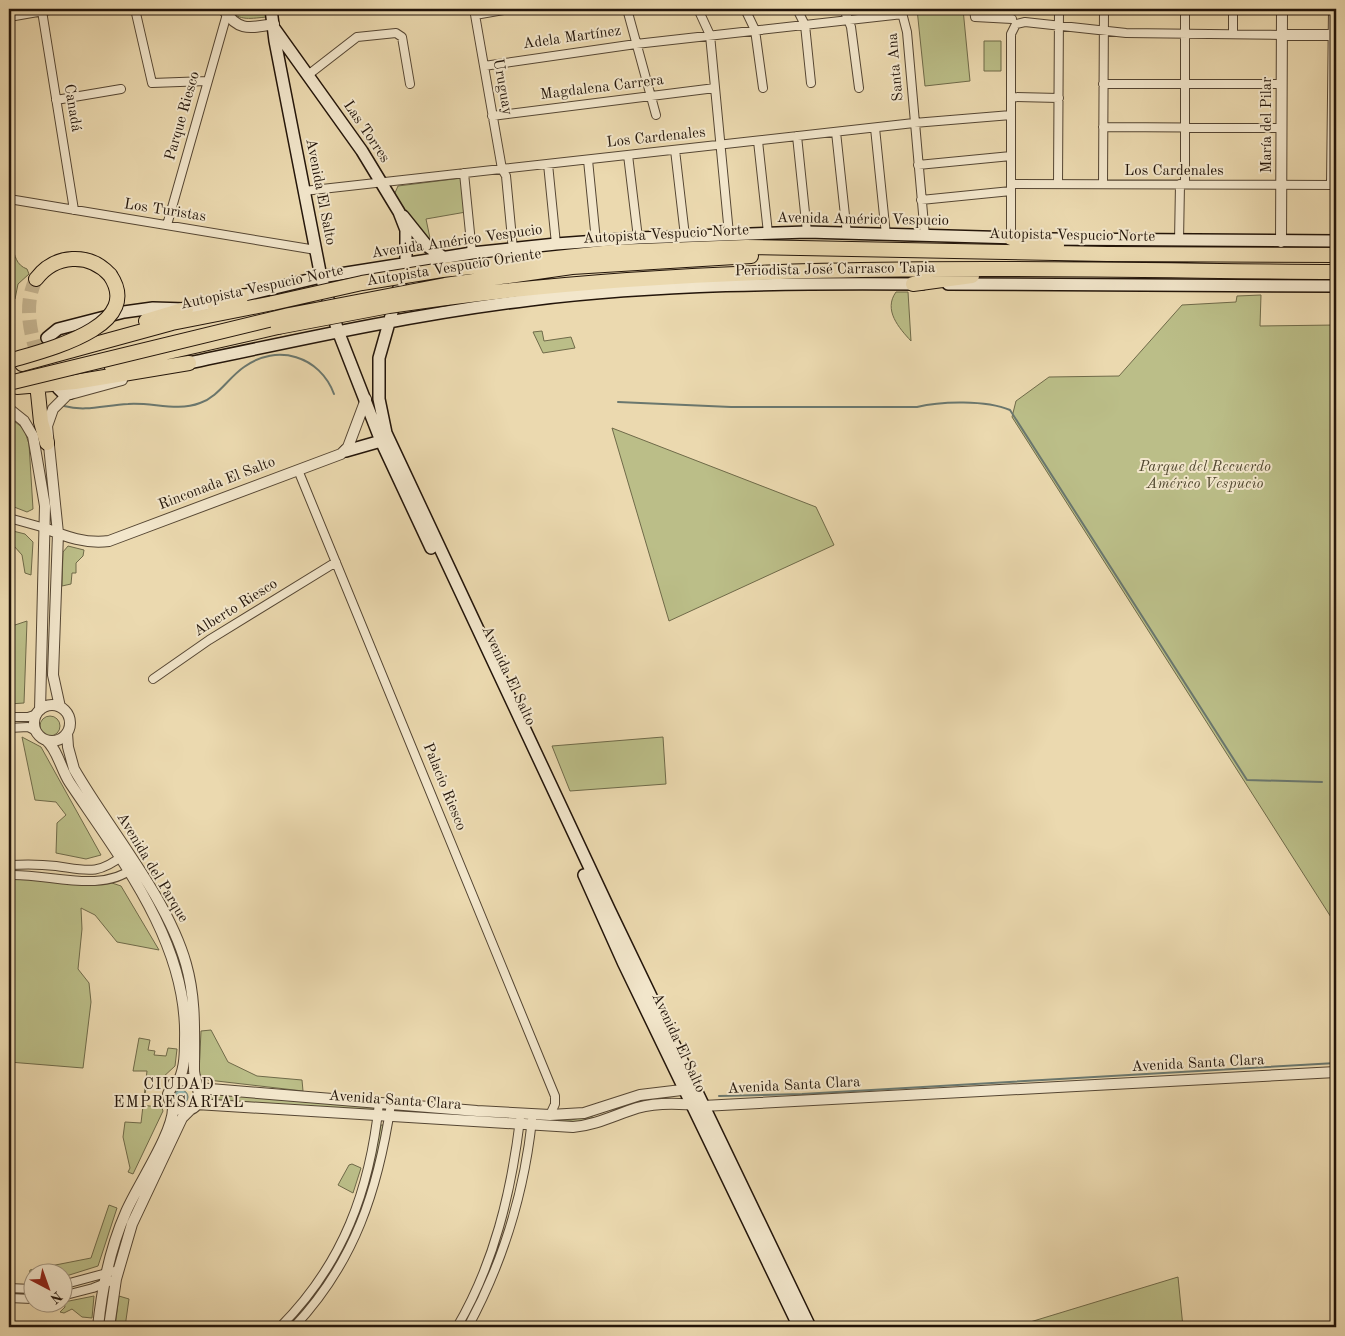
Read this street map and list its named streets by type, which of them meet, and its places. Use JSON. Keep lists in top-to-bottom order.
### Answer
{
  "streets": {
    "highway": ["Autopista Vespucio Norte", "Autopista Vespucio Oriente"],
    "main road": [
      "Las Torres",
      "Avenida El Salto",
      "Avenida Américo Vespucio",
      "Periodista José Carrasco Tapia"
    ],
    "street": [
      "Adela Martínez",
      "Santa Ana",
      "Uruguay",
      "Magdalena Carrera",
      "Canadá",
      "Parque Riesco",
      "María del Pilar",
      "Los Cardenales",
      "Los Turistas",
      "Rinconada El Salto",
      "Alberto Riesco",
      "Palacio Riesco",
      "Avenida del Parque",
      "Avenida Santa Clara"
    ]
  },
  "crossings": [
    ["Adela Martínez", "Santa Ana"],
    ["Adela Martínez", "Uruguay"],
    ["Santa Ana", "Los Cardenales"],
    ["Santa Ana", "Avenida Américo Vespucio"],
    ["Uruguay", "Magdalena Carrera"],
    ["Uruguay", "Los Cardenales"],
    ["Uruguay", "Avenida Américo Vespucio"],
    ["Canadá", "Los Turistas"],
    ["Parque Riesco", "Los Turistas"],
    ["María del Pilar", "Los Cardenales"],
    ["María del Pilar", "Avenida Américo Vespucio"],
    ["Las Torres", "Los Cardenales"],
    ["Las Torres", "Avenida El Salto"],
    ["Las Torres", "Avenida Américo Vespucio"],
    ["Los Cardenales", "Avenida El Salto"],
    ["Avenida El Salto", "Los Turistas"],
    ["Avenida El Salto", "Avenida Américo Vespucio"],
    ["Avenida El Salto", "Periodista José Carrasco Tapia"],
    ["Avenida El Salto", "Avenida Santa Clara"],
    ["Avenida Américo Vespucio", "Autopista Vespucio Norte"],
    ["Autopista Vespucio Norte", "Autopista Vespucio Oriente"],
    ["Rinconada El Salto", "Palacio Riesco"],
    ["Alberto Riesco", "Palacio Riesco"],
    ["Palacio Riesco", "Avenida Santa Clara"],
    ["Avenida del Parque", "Avenida Santa Clara"]
  ],
  "districts": ["CIUDAD EMPRESARIAL"],
  "parks": ["Parque del Recuerdo Américo Vespucio"],
  "north": "bottom right"
}
